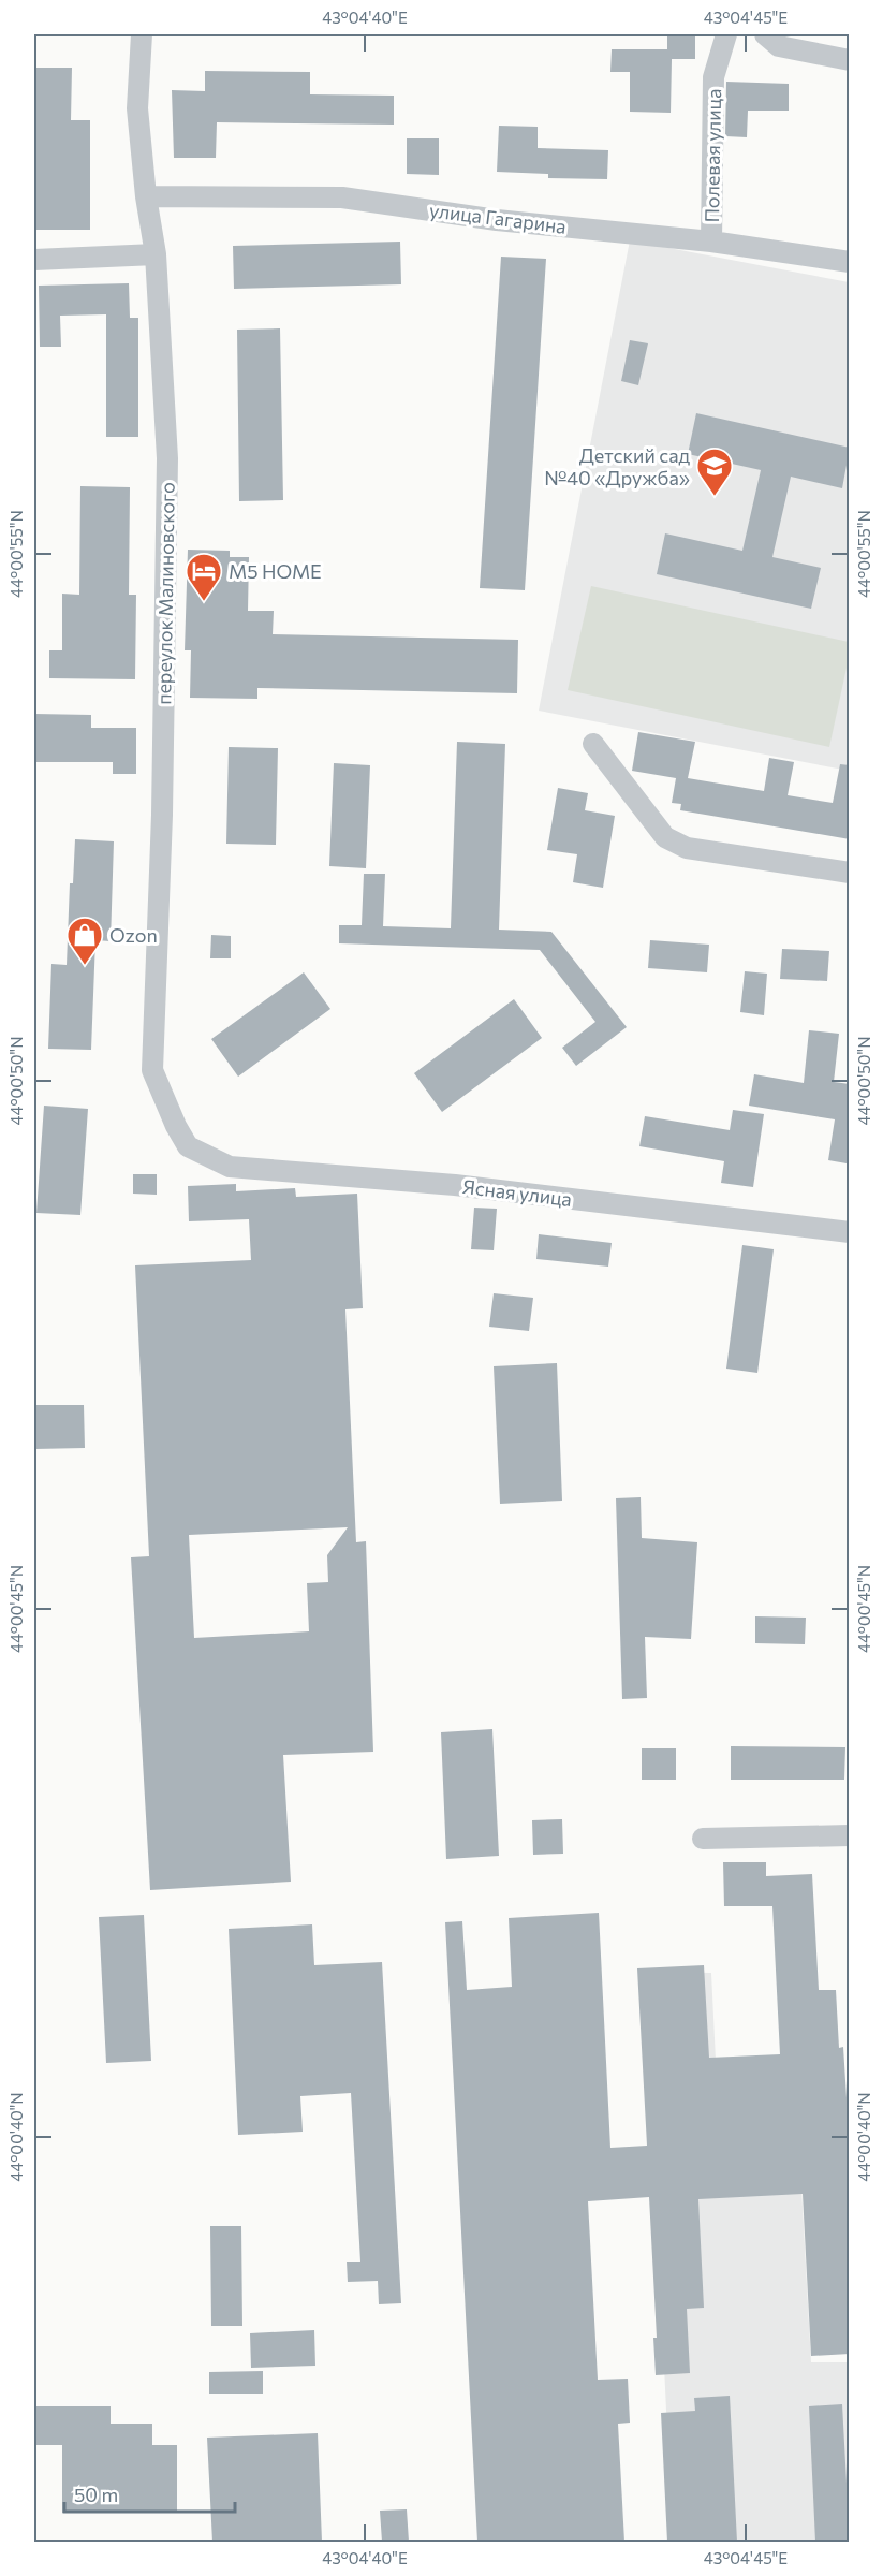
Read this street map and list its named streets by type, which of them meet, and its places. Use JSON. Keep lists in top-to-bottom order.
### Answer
{
  "streets": {
    "street": [
      "Полевая улица",
      "улица Гагарина",
      "переулок Малиновского",
      "Ясная улица"
    ]
  },
  "crossings": [
    ["Полевая улица", "улица Гагарина"],
    ["улица Гагарина", "переулок Малиновского"],
    ["переулок Малиновского", "Ясная улица"]
  ],
  "places": {
    "school or university": ["Детский сад №40 «Дружба»"],
    "hotel": ["M5 HOME"],
    "shop": ["Ozon"]
  },
  "scale_bar": "50 m",
  "coordinates": [
    "43°04'40\"E",
    "43°04'45\"E",
    "44°00'55\"N",
    "44°00'50\"N",
    "44°00'45\"N",
    "44°00'40\"N"
  ]
}
